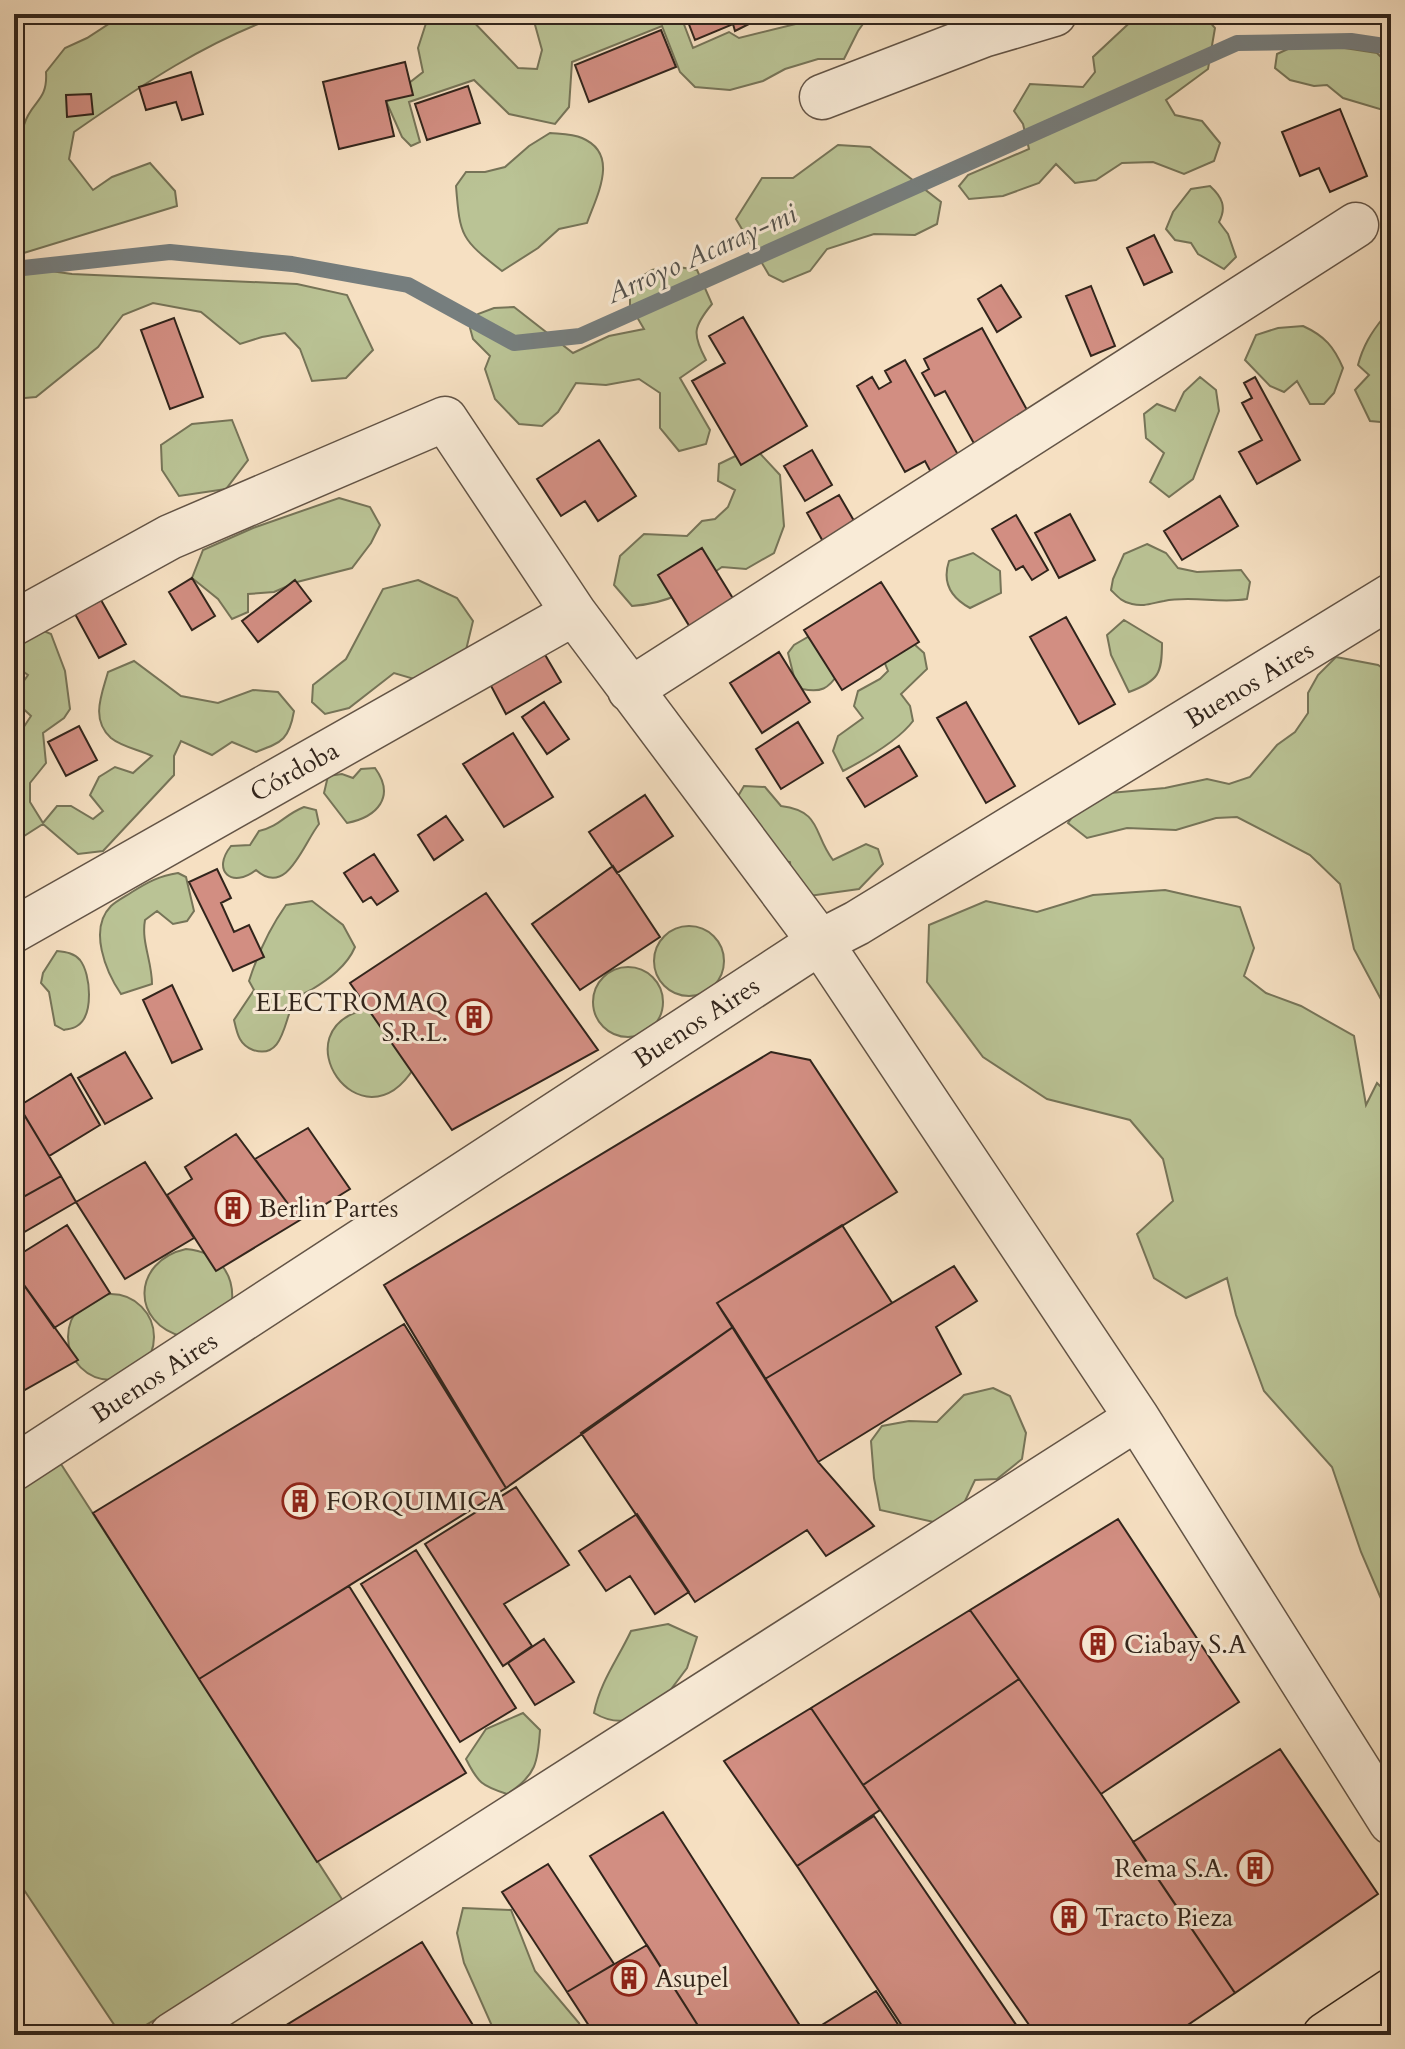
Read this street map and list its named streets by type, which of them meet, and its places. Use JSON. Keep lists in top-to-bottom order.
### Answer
{
  "streets": {
    "street": ["Buenos Aires", "Córdoba"]
  },
  "water": ["Arroyo Acaray-mi"],
  "places": {
    "building": [
      "ELECTROMAQ S.R.L.",
      "Berlin Partes",
      "FORQUIMICA",
      "Ciabay S.A",
      "Rema S.A.",
      "Tracto Pieza",
      "Asupel"
    ]
  }
}
